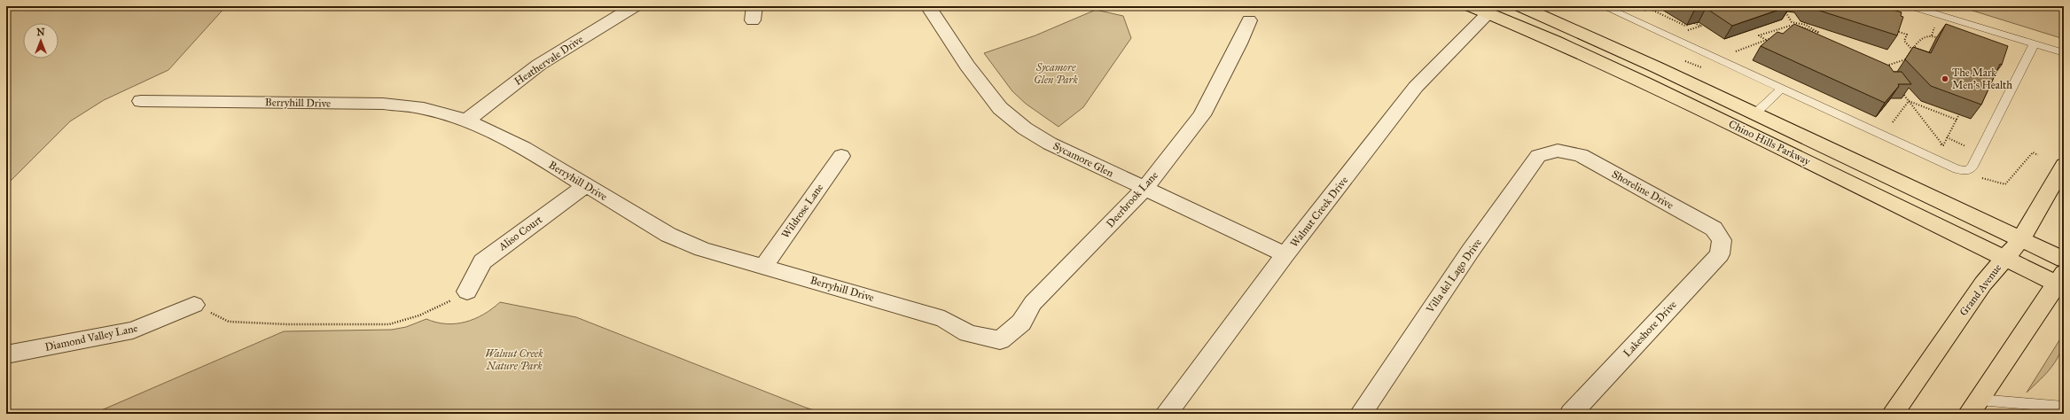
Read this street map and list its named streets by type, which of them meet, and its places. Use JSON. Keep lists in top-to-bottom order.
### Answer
{
  "streets": {
    "main road": ["Chino Hills Parkway", "Grand Avenue"],
    "street": [
      "Heathervale Drive",
      "Berryhill Drive",
      "Sycamore Glen",
      "Shoreline Drive",
      "Deerbrook Lane",
      "Wildrose Lane",
      "Walnut Creek Drive",
      "Aliso Court",
      "Villa del Lago Drive",
      "Lakeshore Drive",
      "Diamond Valley Lane"
    ]
  },
  "crossings": [
    ["Heathervale Drive", "Berryhill Drive"],
    ["Berryhill Drive", "Deerbrook Lane"],
    ["Berryhill Drive", "Wildrose Lane"],
    ["Berryhill Drive", "Aliso Court"],
    ["Chino Hills Parkway", "Walnut Creek Drive"],
    ["Chino Hills Parkway", "Grand Avenue"],
    ["Sycamore Glen", "Deerbrook Lane"],
    ["Sycamore Glen", "Walnut Creek Drive"],
    ["Shoreline Drive", "Villa del Lago Drive"],
    ["Shoreline Drive", "Lakeshore Drive"]
  ],
  "parks": ["Sycamore Glen Park", "Walnut Creek Nature Park"],
  "places": ["The Mark Men's Health"],
  "north": "top"
}
